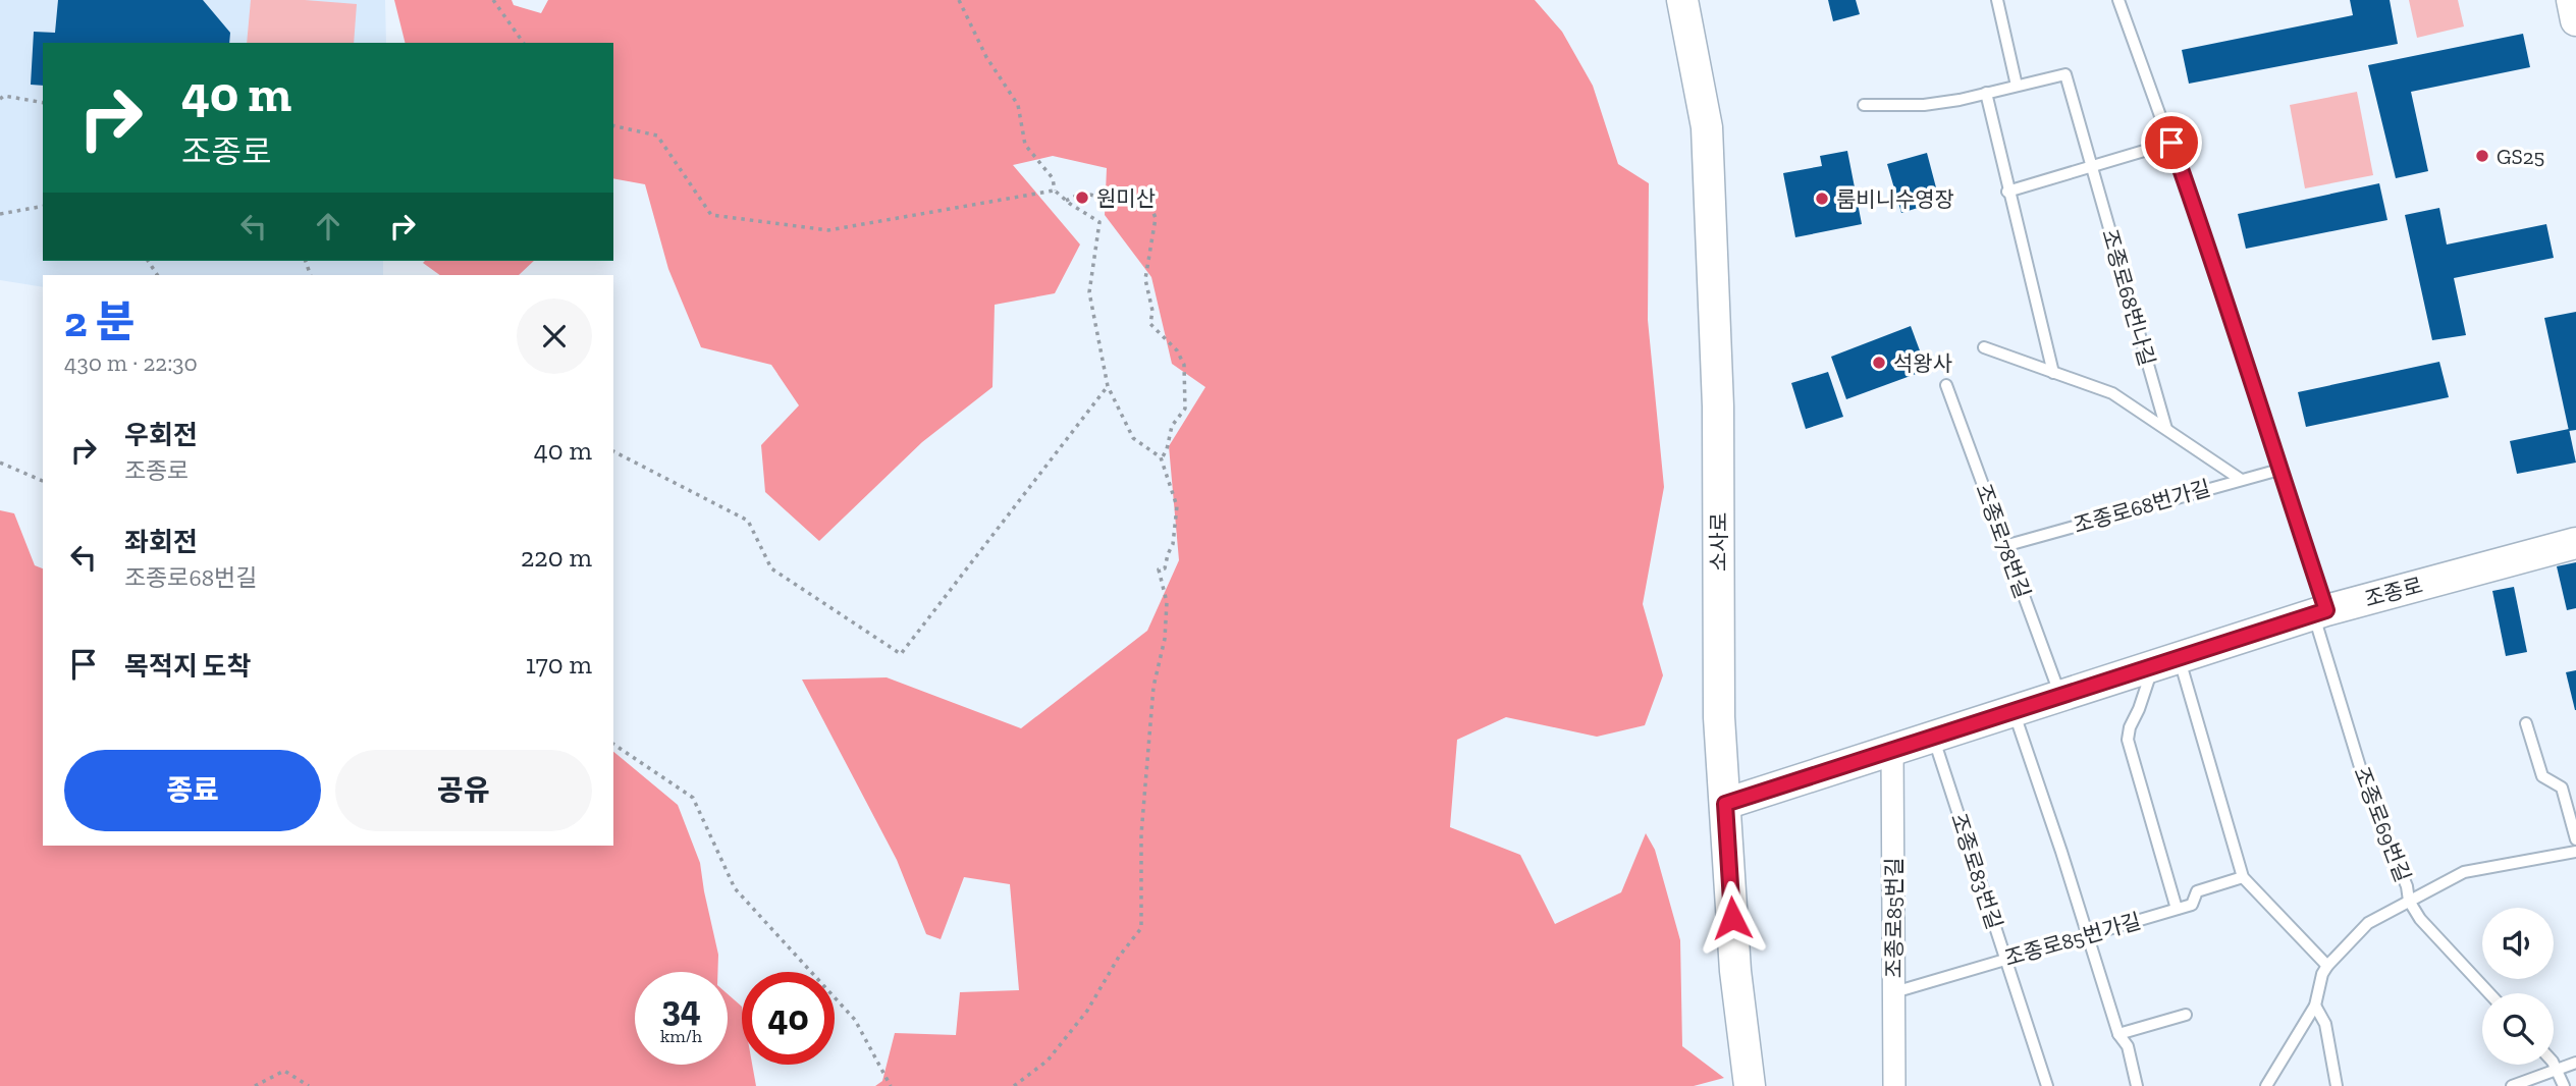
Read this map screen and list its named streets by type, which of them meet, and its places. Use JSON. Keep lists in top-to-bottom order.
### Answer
{
  "streets": {
    "street": ["소사로", "조종로", "조종로85번길"],
    "lane": [
      "조종로68번나길",
      "조종로68번가길",
      "조종로78번길",
      "조종로69번길",
      "조종로83번길",
      "조종로85번가길"
    ]
  },
  "crossings": [
    ["조종로68번가길", "조종로78번길"],
    ["조종로68번가길", "조종로69번길"],
    ["조종로78번길", "조종로"],
    ["소사로", "조종로"],
    ["조종로", "조종로69번길"],
    ["조종로", "조종로83번길"],
    ["조종로", "조종로85번길"],
    ["조종로83번길", "조종로85번가길"],
    ["조종로85번길", "조종로85번가길"]
  ],
  "places": [
    "GS25",
    "원미산",
    "룸비니수영장",
    "석왕사"
  ],
  "page": {
    "turn": ["40 m", "조종로"],
    "heading": ["2 분", "430 m · 22:30"],
    "list": [
      {
        "name": "우회전",
        "note": "조종로",
        "value": "40 m"
      },
      {
        "name": "좌회전",
        "note": "조종로68번길",
        "value": "220 m"
      },
      {
        "name": "목적지 도착",
        "value": "170 m"
      }
    ],
    "buttons": ["종료", "공유"],
    "speed": "34 km/h",
    "limit": "40"
  }
}
